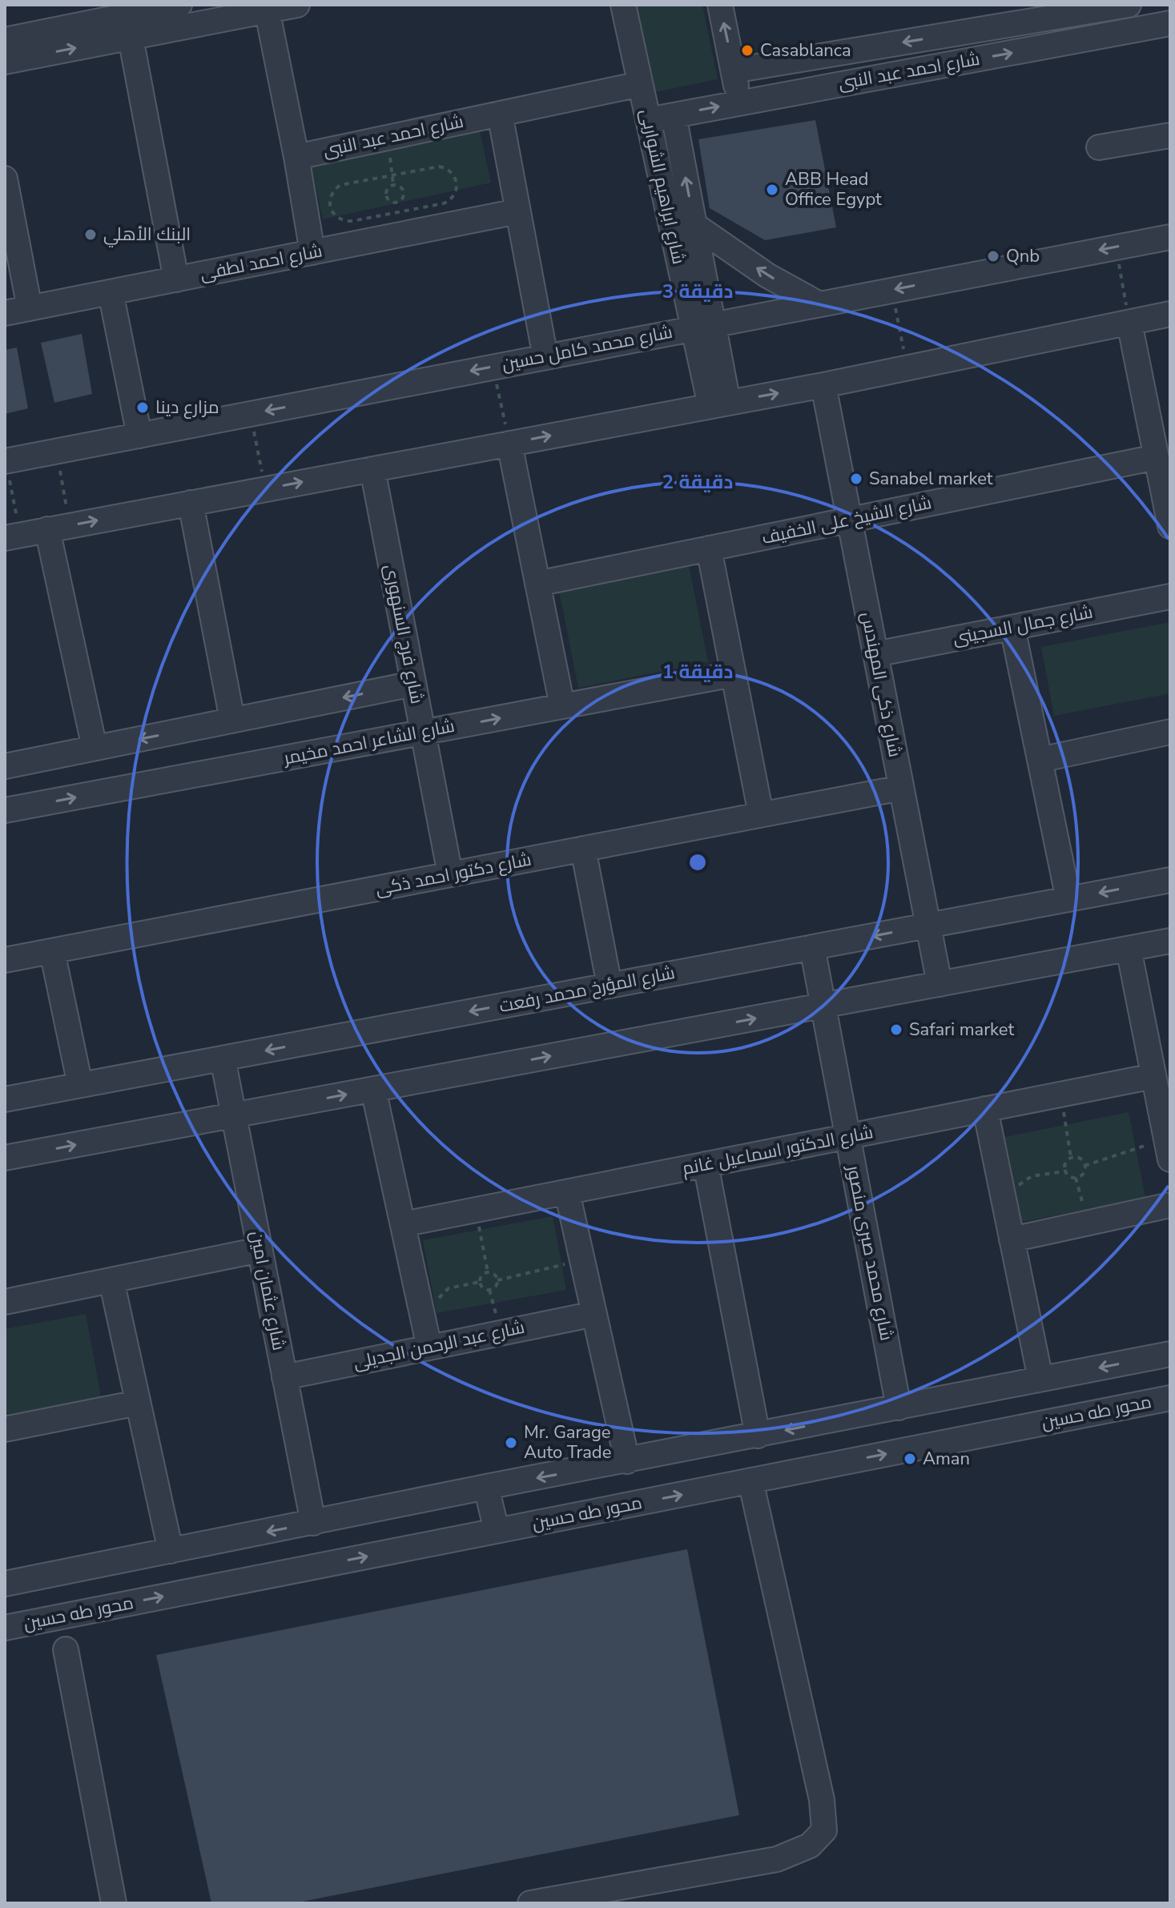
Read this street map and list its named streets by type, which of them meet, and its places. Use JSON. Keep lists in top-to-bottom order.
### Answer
{
  "streets": {
    "street": [
      "شارع احمد عبد النبى",
      "شارع ابراهيم الشواربى",
      "شارع احمد لطفى",
      "شارع محمد كامل حسين",
      "شارع الشيخ على الخفيف",
      "شارع جمال السجينى",
      "شارع فرج السنهورى",
      "شارع ذكى المهندس",
      "شارع الشاعر احمد مخيمر",
      "شارع دكتور احمد ذكى",
      "شارع المؤرخ محمد رفعت",
      "شارع الدكتور اسماعيل غانم",
      "شارع محمد صبرى منصور",
      "شارع عثمان امين",
      "شارع عبد الرحمن الجديلى",
      "محور طه حسين"
    ]
  },
  "crossings": [
    ["شارع احمد عبد النبى", "شارع ابراهيم الشواربى"],
    ["شارع ابراهيم الشواربى", "شارع محمد كامل حسين"],
    ["شارع الشيخ على الخفيف", "شارع ذكى المهندس"],
    ["شارع جمال السجينى", "شارع ذكى المهندس"],
    ["شارع فرج السنهورى", "شارع الشاعر احمد مخيمر"],
    ["شارع فرج السنهورى", "شارع دكتور احمد ذكى"],
    ["شارع ذكى المهندس", "شارع دكتور احمد ذكى"],
    ["شارع ذكى المهندس", "شارع المؤرخ محمد رفعت"],
    ["شارع المؤرخ محمد رفعت", "شارع محمد صبرى منصور"],
    ["شارع المؤرخ محمد رفعت", "شارع عثمان امين"],
    ["شارع الدكتور اسماعيل غانم", "شارع محمد صبرى منصور"],
    ["شارع عثمان امين", "شارع عبد الرحمن الجديلى"]
  ],
  "places": [
    "Casablanca",
    "ABB Head Office Egypt",
    "البنك الأهلي",
    "Qnb",
    "مزارع دينا",
    "Sanabel market",
    "Safari market",
    "Mr. Garage Auto Trade",
    "Aman"
  ],
  "rings": ["3 دقيقة", "2 دقيقة", "1 دقيقة"]
}
